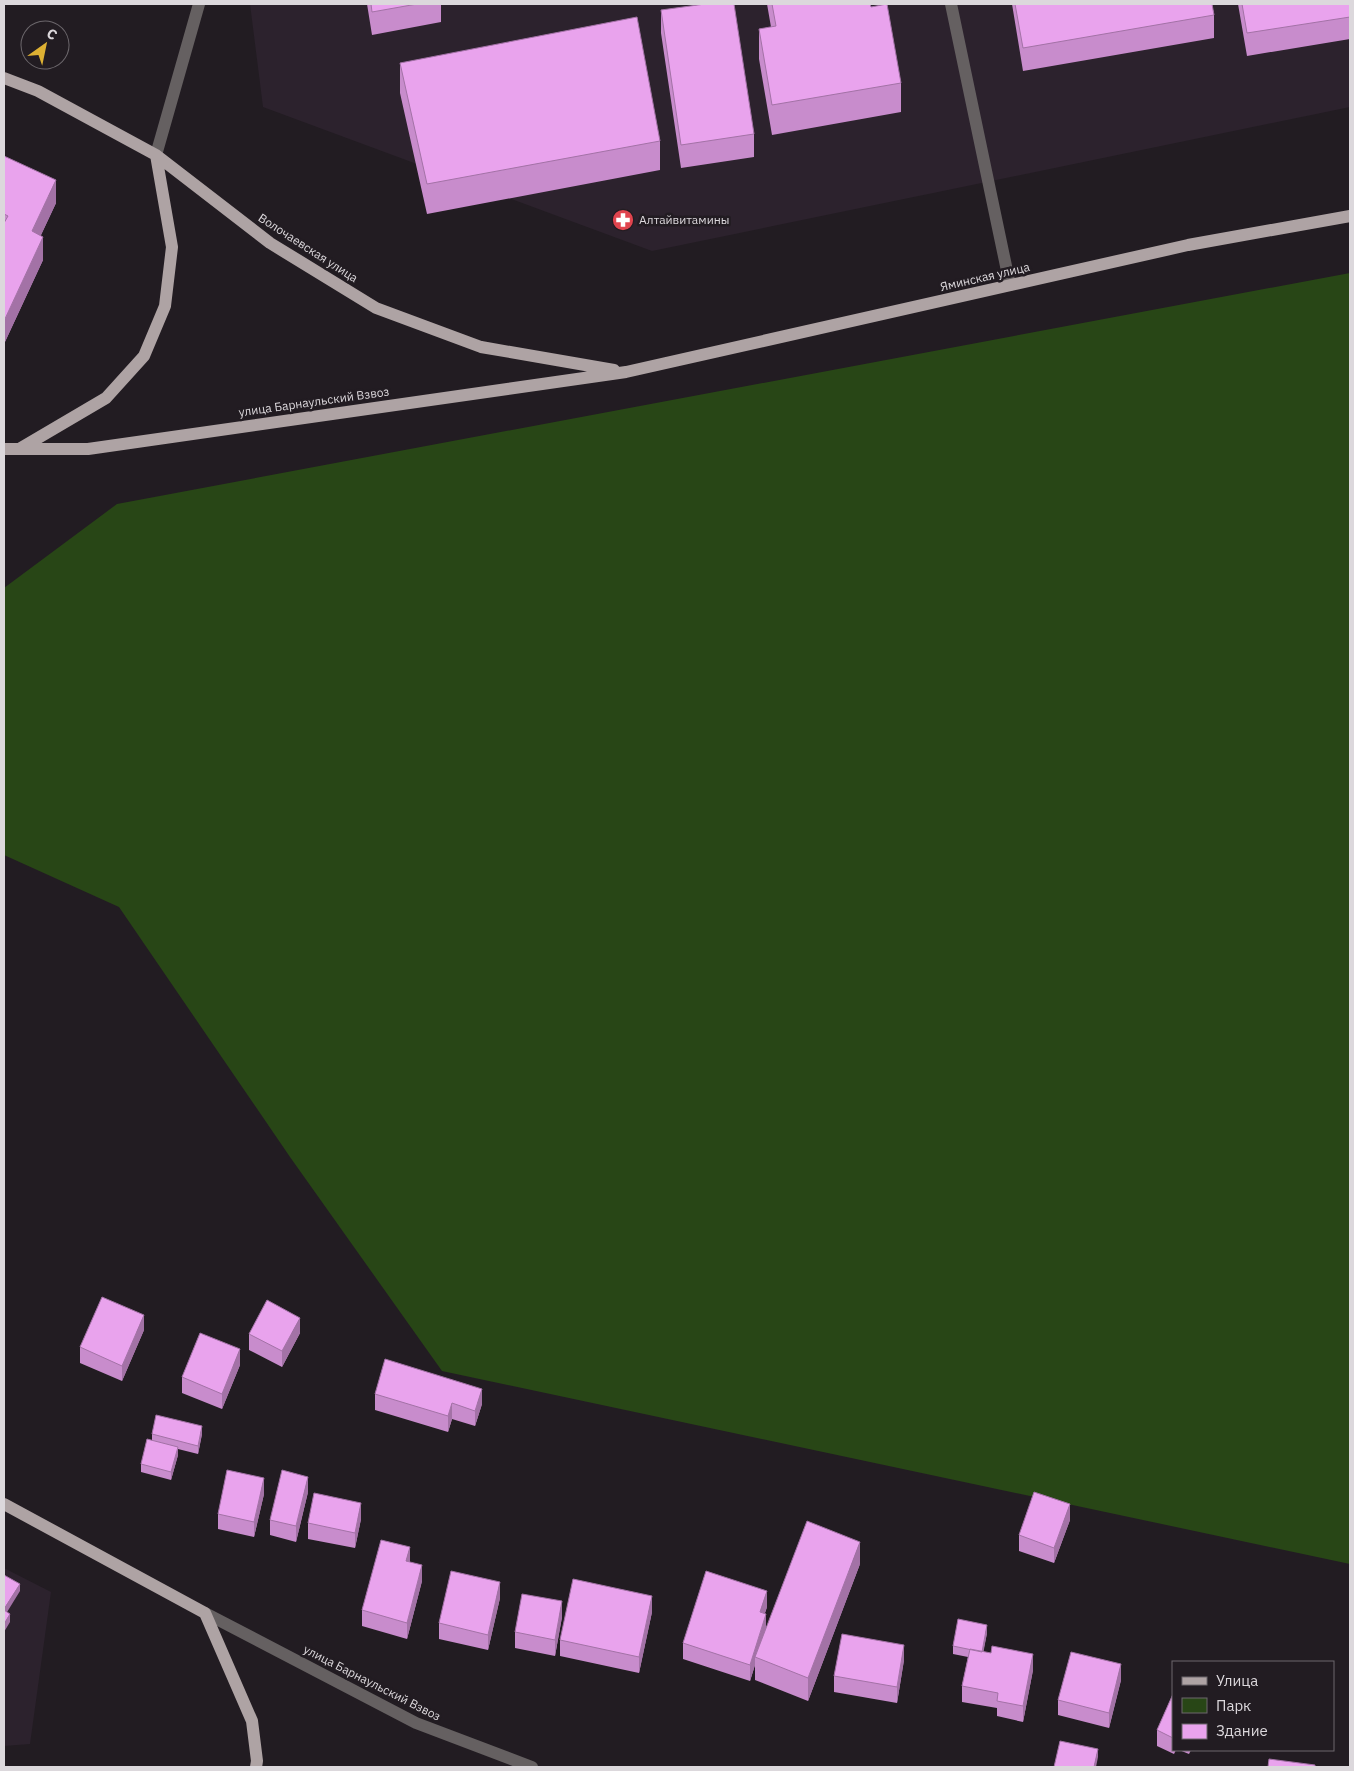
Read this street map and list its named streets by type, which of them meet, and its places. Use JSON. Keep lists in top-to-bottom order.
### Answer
{
  "streets": {
    "main road": ["Волочаевская улица", "Яминская улица", "улица Барнаульский Взвоз"]
  },
  "crossings": [
    ["Волочаевская улица", "Яминская улица"],
    ["Волочаевская улица", "улица Барнаульский Взвоз"],
    ["Яминская улица", "улица Барнаульский Взвоз"]
  ],
  "places": {
    "pharmacy": ["Алтайвитамины"]
  },
  "legend": ["Улица", "Парк", "Здание"],
  "north": "top right"
}
